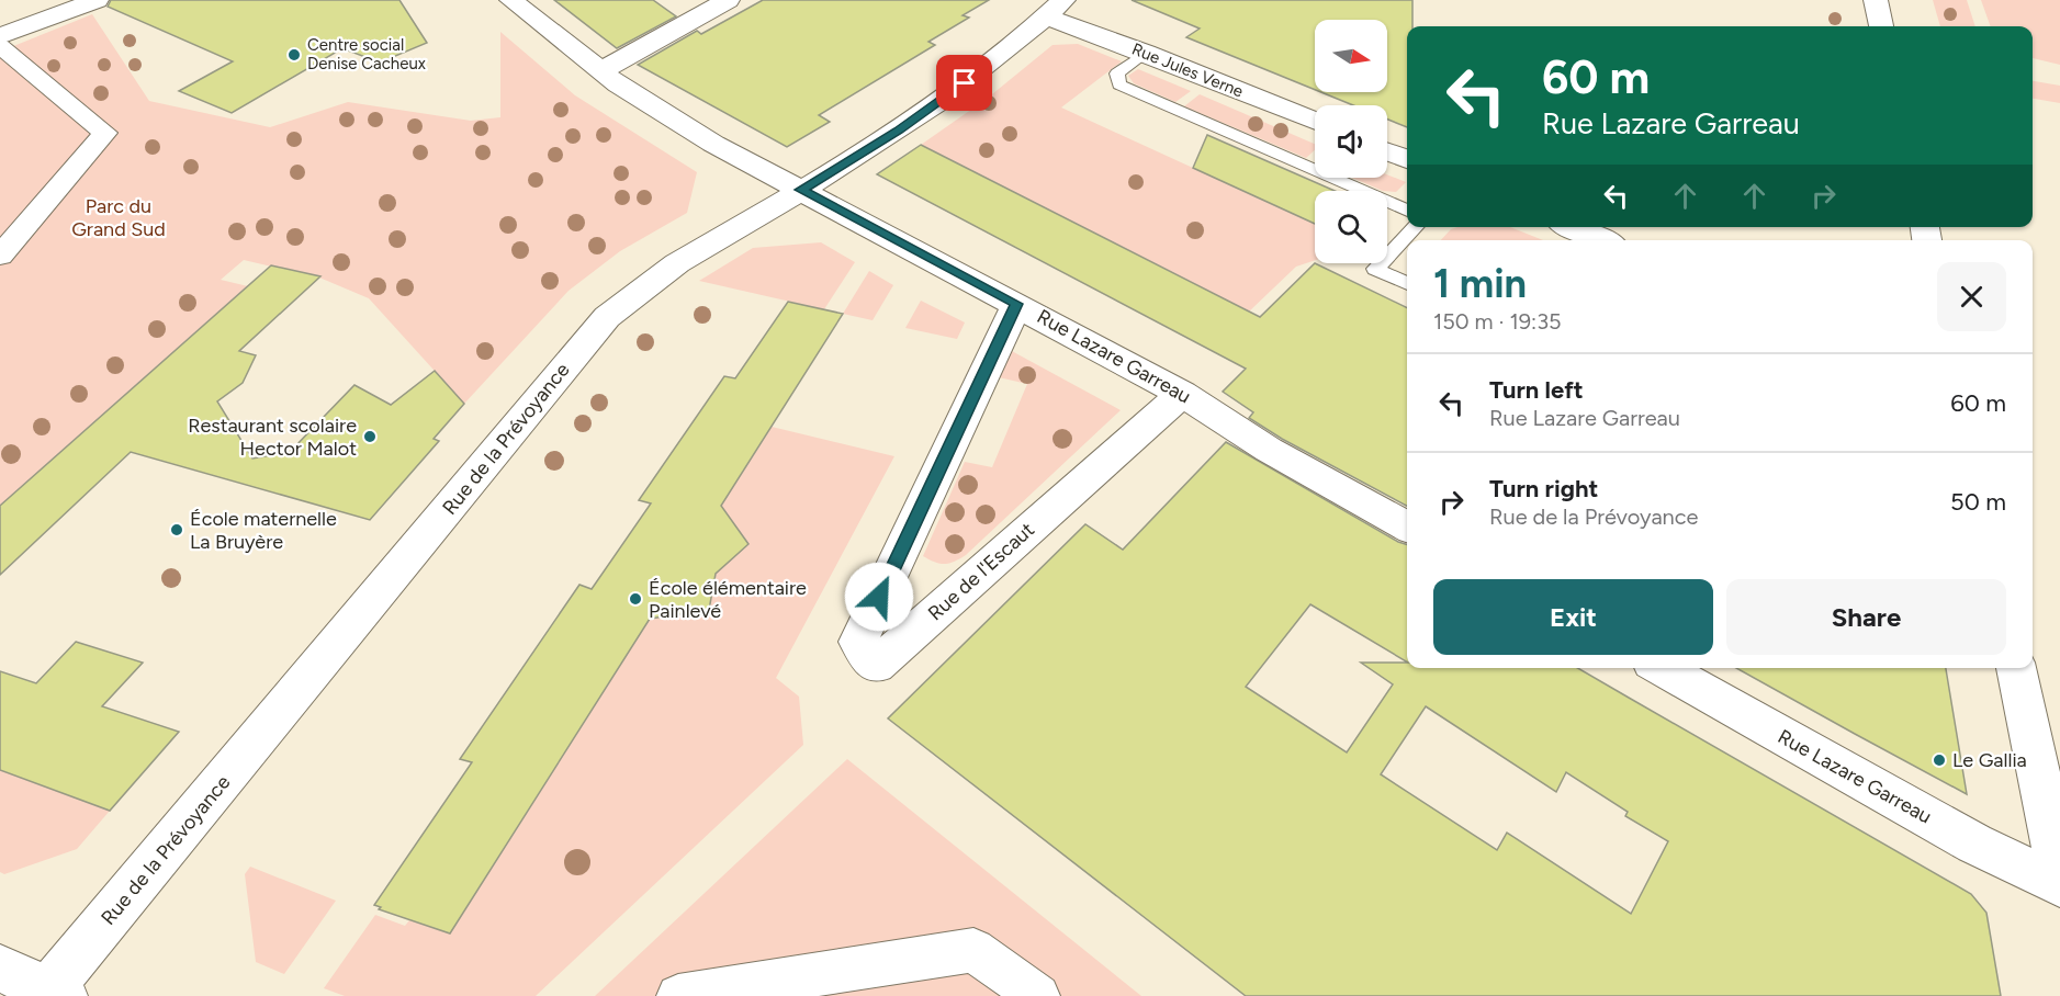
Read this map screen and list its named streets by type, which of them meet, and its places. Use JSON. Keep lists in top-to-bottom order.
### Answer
{
  "streets": {
    "street": [
      "Rue Jules Verne",
      "Rue Lazare Garreau",
      "Rue de la Prévoyance",
      "Rue de l'Escaut"
    ]
  },
  "crossings": [
    ["Rue Jules Verne", "Rue de la Prévoyance"],
    ["Rue Lazare Garreau", "Rue de la Prévoyance"],
    ["Rue Lazare Garreau", "Rue de l'Escaut"]
  ],
  "parks": ["Parc du Grand Sud"],
  "places": [
    "Centre social Denise Cacheux",
    "Restaurant scolaire Hector Malot",
    "École maternelle La Bruyère",
    "École élémentaire Painlevé",
    "Le Gallia"
  ],
  "north": "right",
  "page": {
    "turn": ["60 m", "Rue Lazare Garreau"],
    "heading": ["1 min", "150 m · 19:35"],
    "list": [
      {
        "name": "Turn left",
        "note": "Rue Lazare Garreau",
        "value": "60 m"
      },
      {
        "name": "Turn right",
        "note": "Rue de la Prévoyance",
        "value": "50 m"
      }
    ],
    "buttons": ["Exit", "Share"]
  }
}
